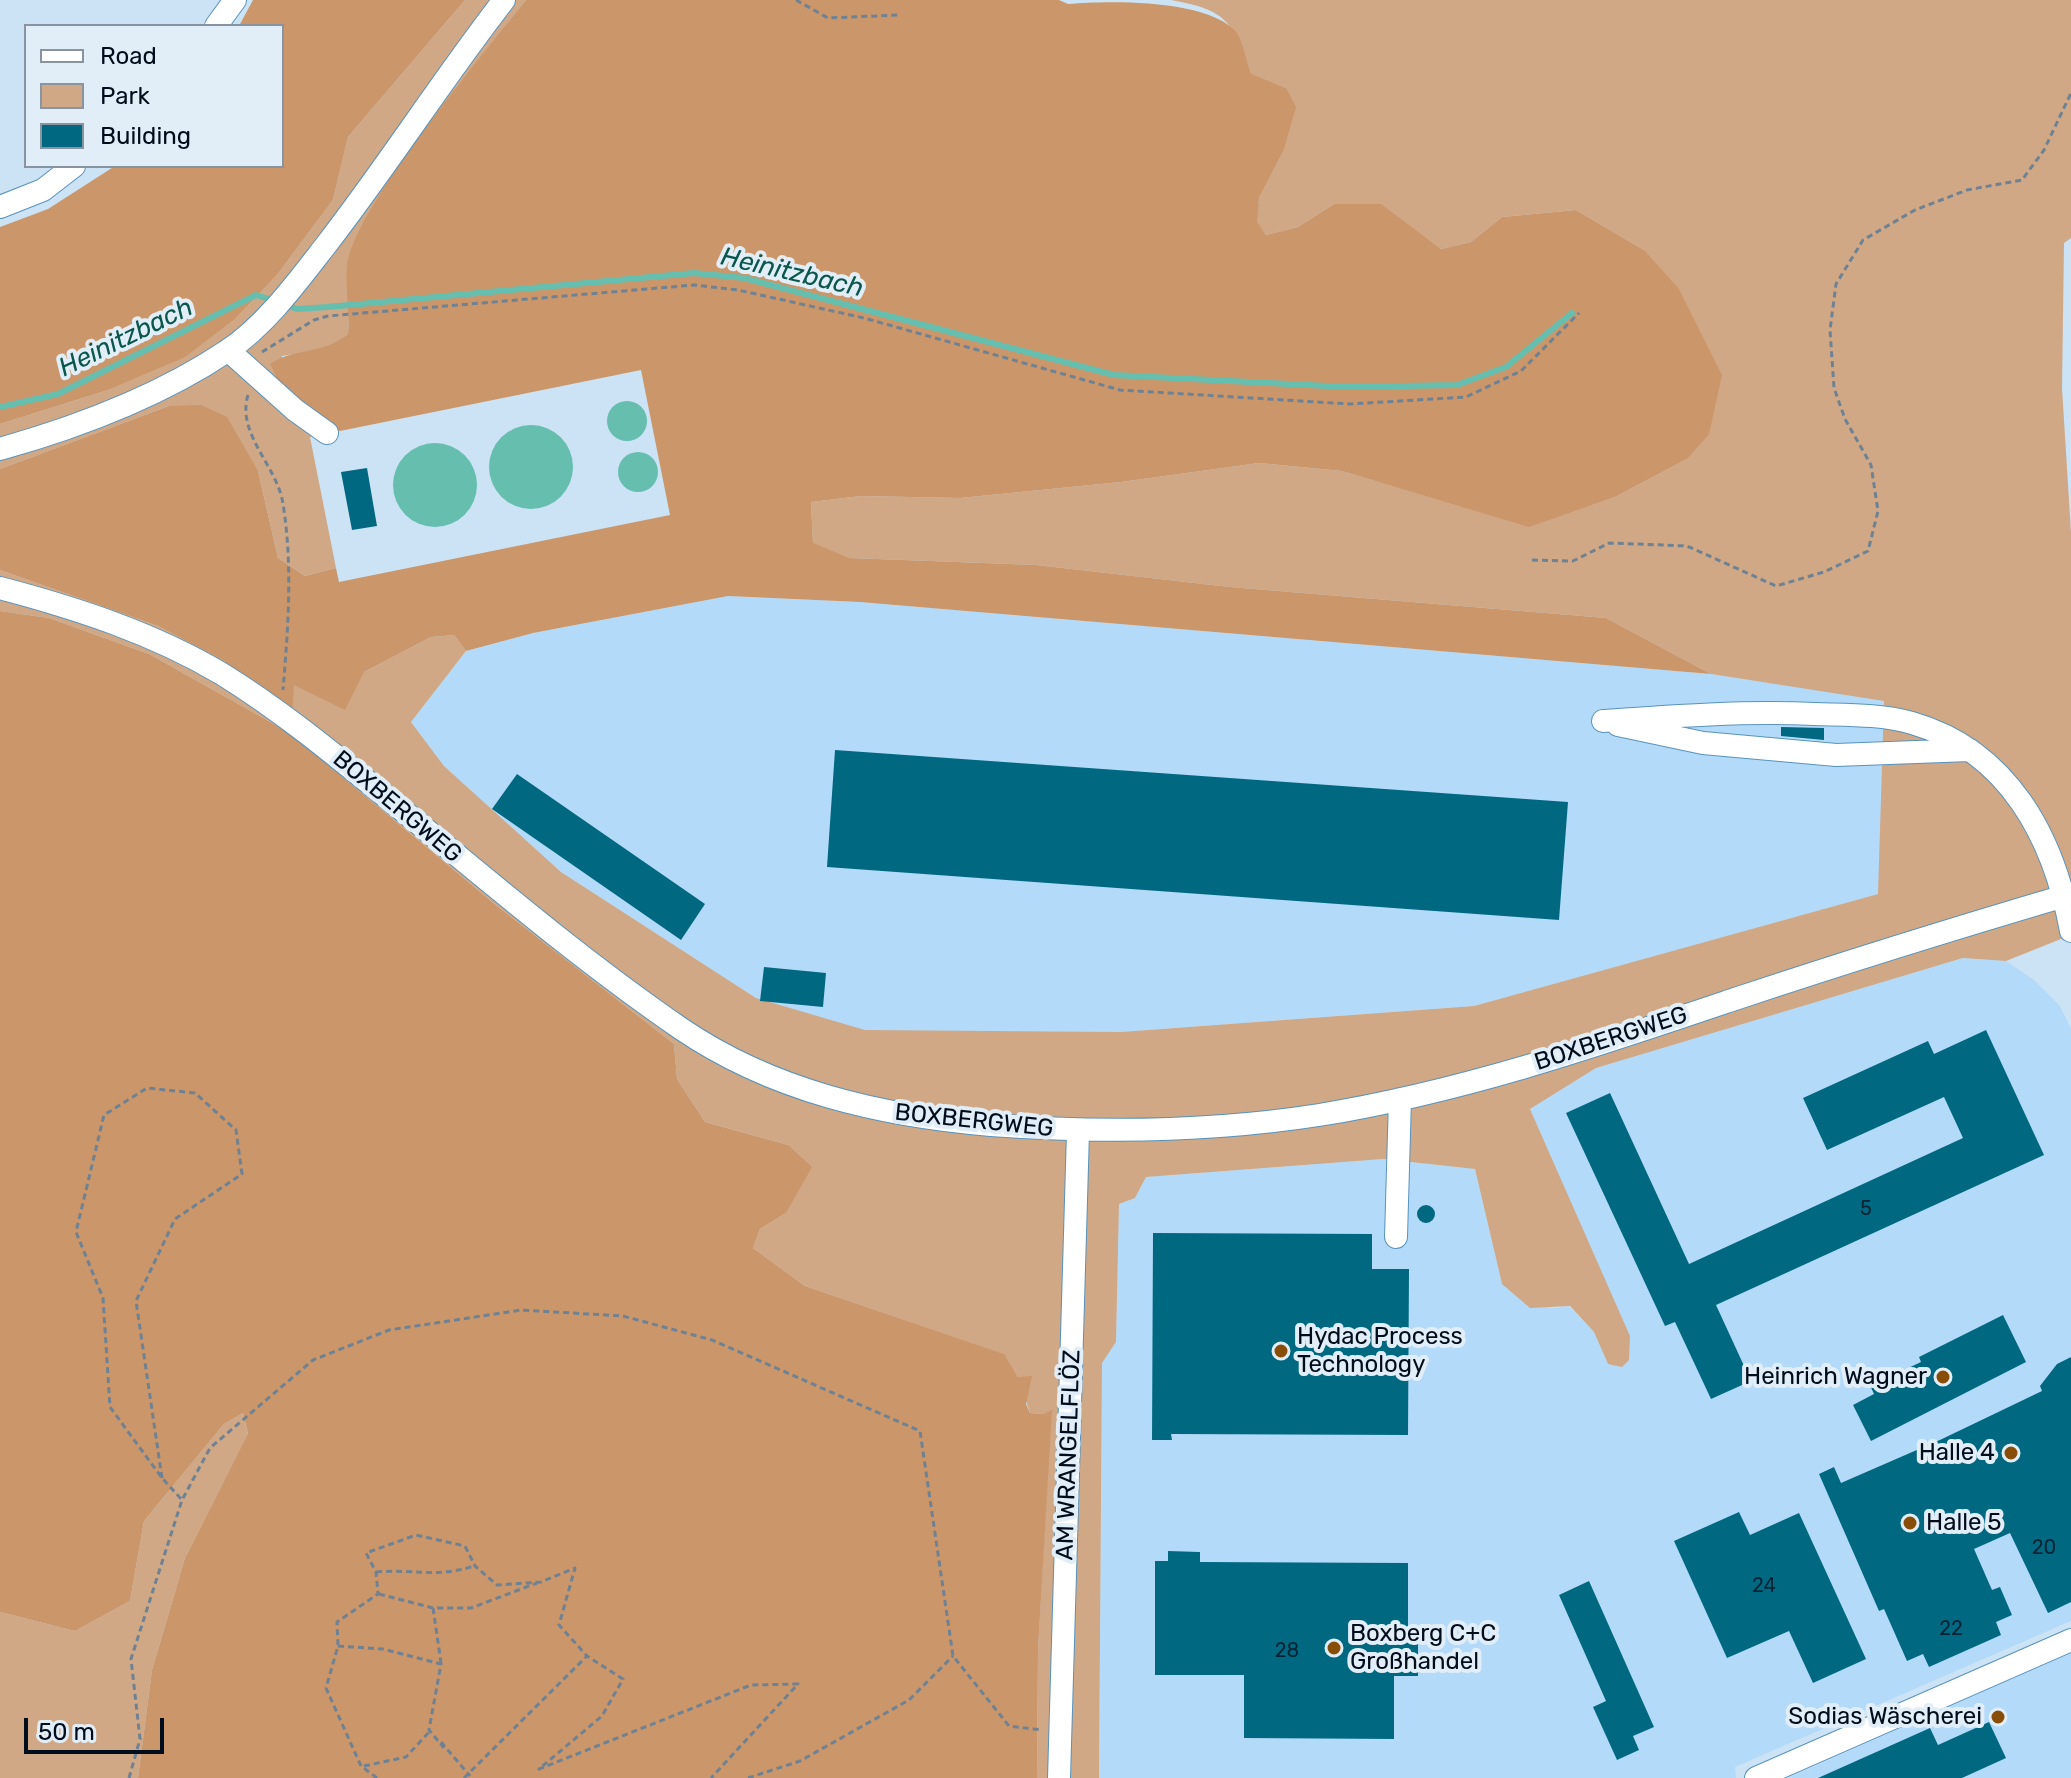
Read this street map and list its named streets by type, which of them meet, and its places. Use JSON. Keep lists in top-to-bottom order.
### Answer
{
  "streets": {
    "street": ["BOXBERGWEG", "AM WRANGELFLÖZ"]
  },
  "crossings": [
    ["BOXBERGWEG", "AM WRANGELFLÖZ"]
  ],
  "water": ["Heinitzbach"],
  "places": [
    "Hydac Process Technology",
    "Heinrich Wagner",
    "Halle 4",
    "Halle 5",
    "Boxberg C+C Großhandel",
    "Sodias Wäscherei"
  ],
  "house_numbers": [
    "5",
    "20",
    "24",
    "22",
    "28"
  ],
  "legend": ["Road", "Park", "Building"],
  "scale_bar": "50 m"
}
